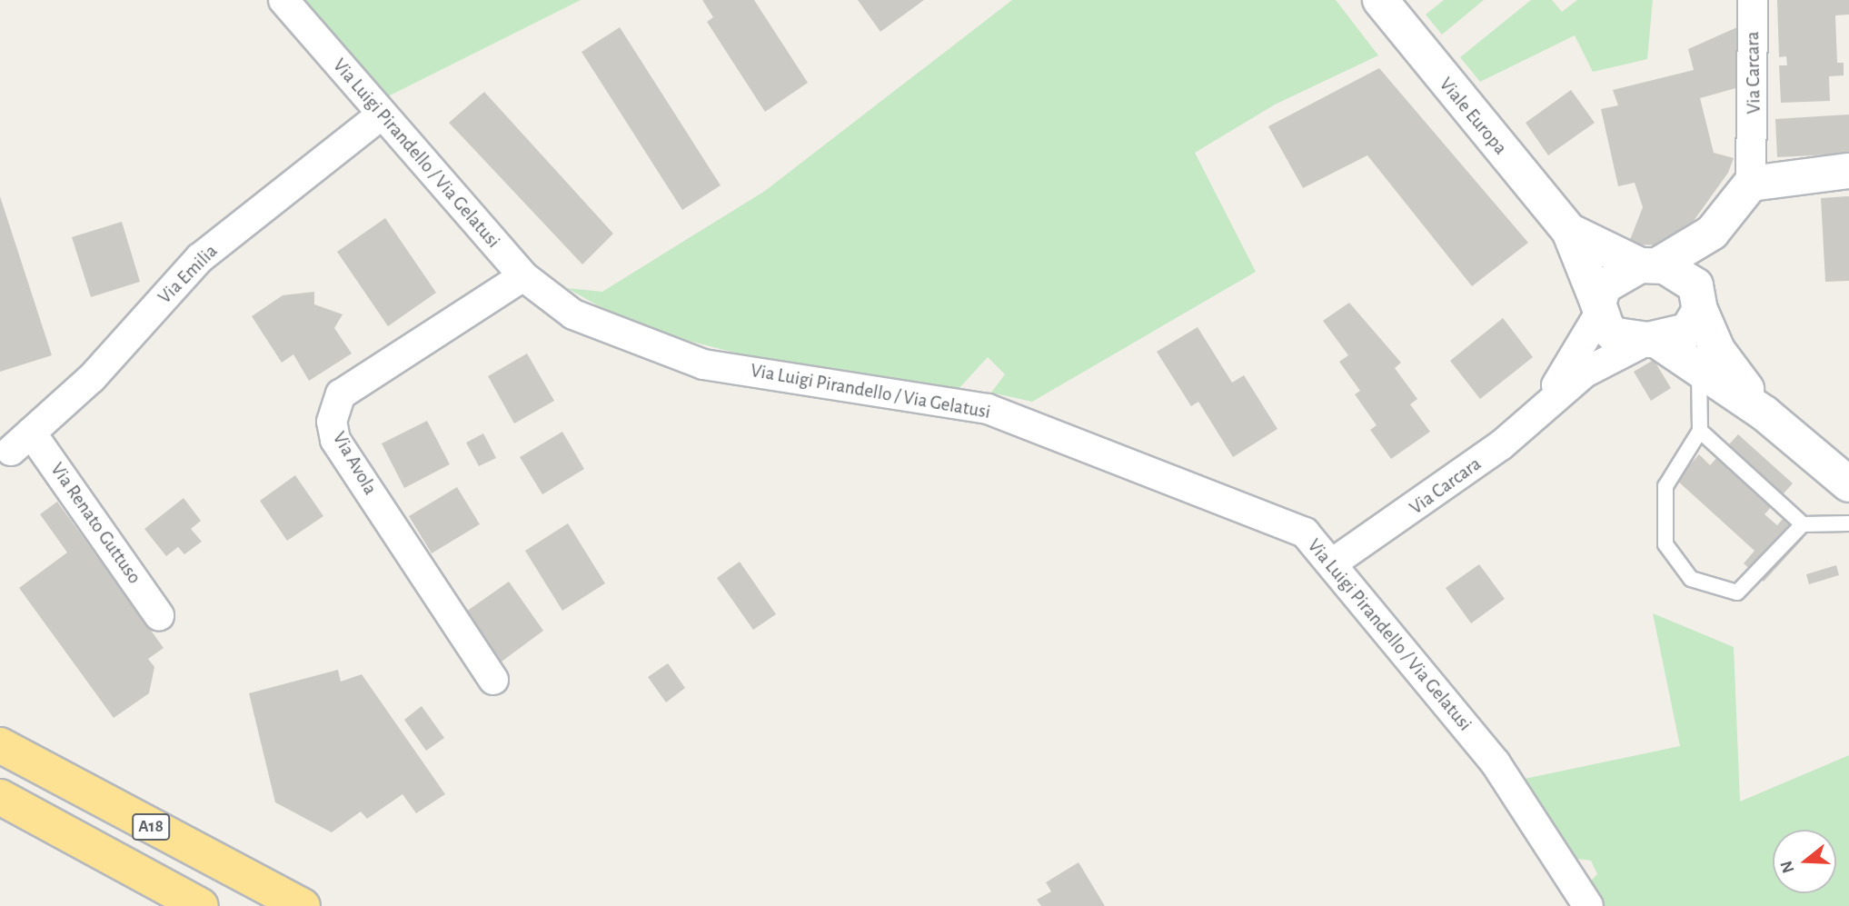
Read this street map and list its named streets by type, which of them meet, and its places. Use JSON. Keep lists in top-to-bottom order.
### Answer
{
  "streets": {
    "highway": ["A18"],
    "main road": ["Viale Europa"],
    "street": [
      "Via Carcara",
      "Via Luigi Pirandello / Via Gelatusi",
      "Via Emilia",
      "Via Avola",
      "Via Renato Guttuso"
    ]
  },
  "crossings": [
    ["Via Carcara", "Via Luigi Pirandello / Via Gelatusi"],
    ["Via Luigi Pirandello / Via Gelatusi", "Via Emilia"],
    ["Via Luigi Pirandello / Via Gelatusi", "Via Avola"],
    ["Via Emilia", "Via Renato Guttuso"]
  ],
  "north": "left"
}
